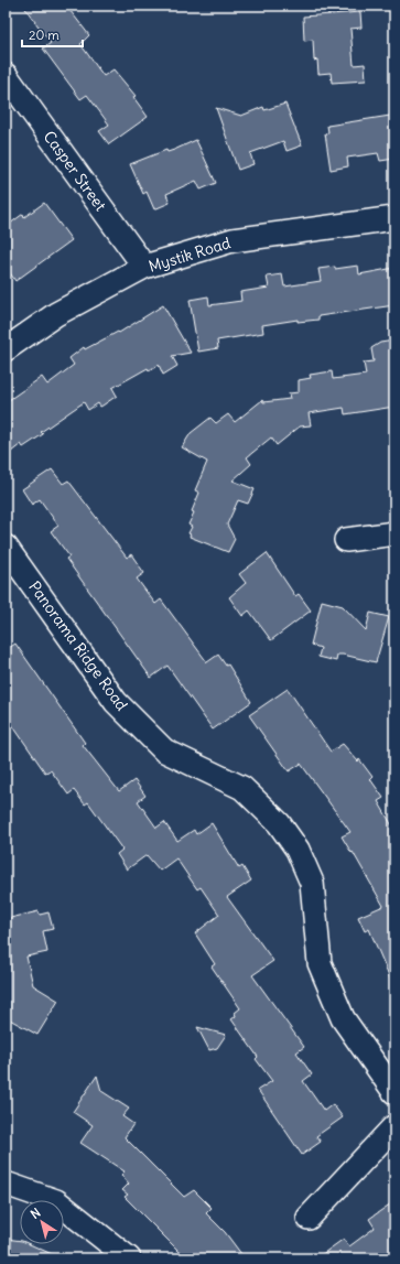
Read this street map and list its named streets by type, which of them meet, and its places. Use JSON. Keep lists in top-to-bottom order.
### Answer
{
  "streets": {
    "street": ["Casper Street", "Mystik Road", "Panorama Ridge Road"]
  },
  "crossings": [
    ["Casper Street", "Mystik Road"]
  ],
  "scale_bar": "20 m",
  "north": "top left"
}
